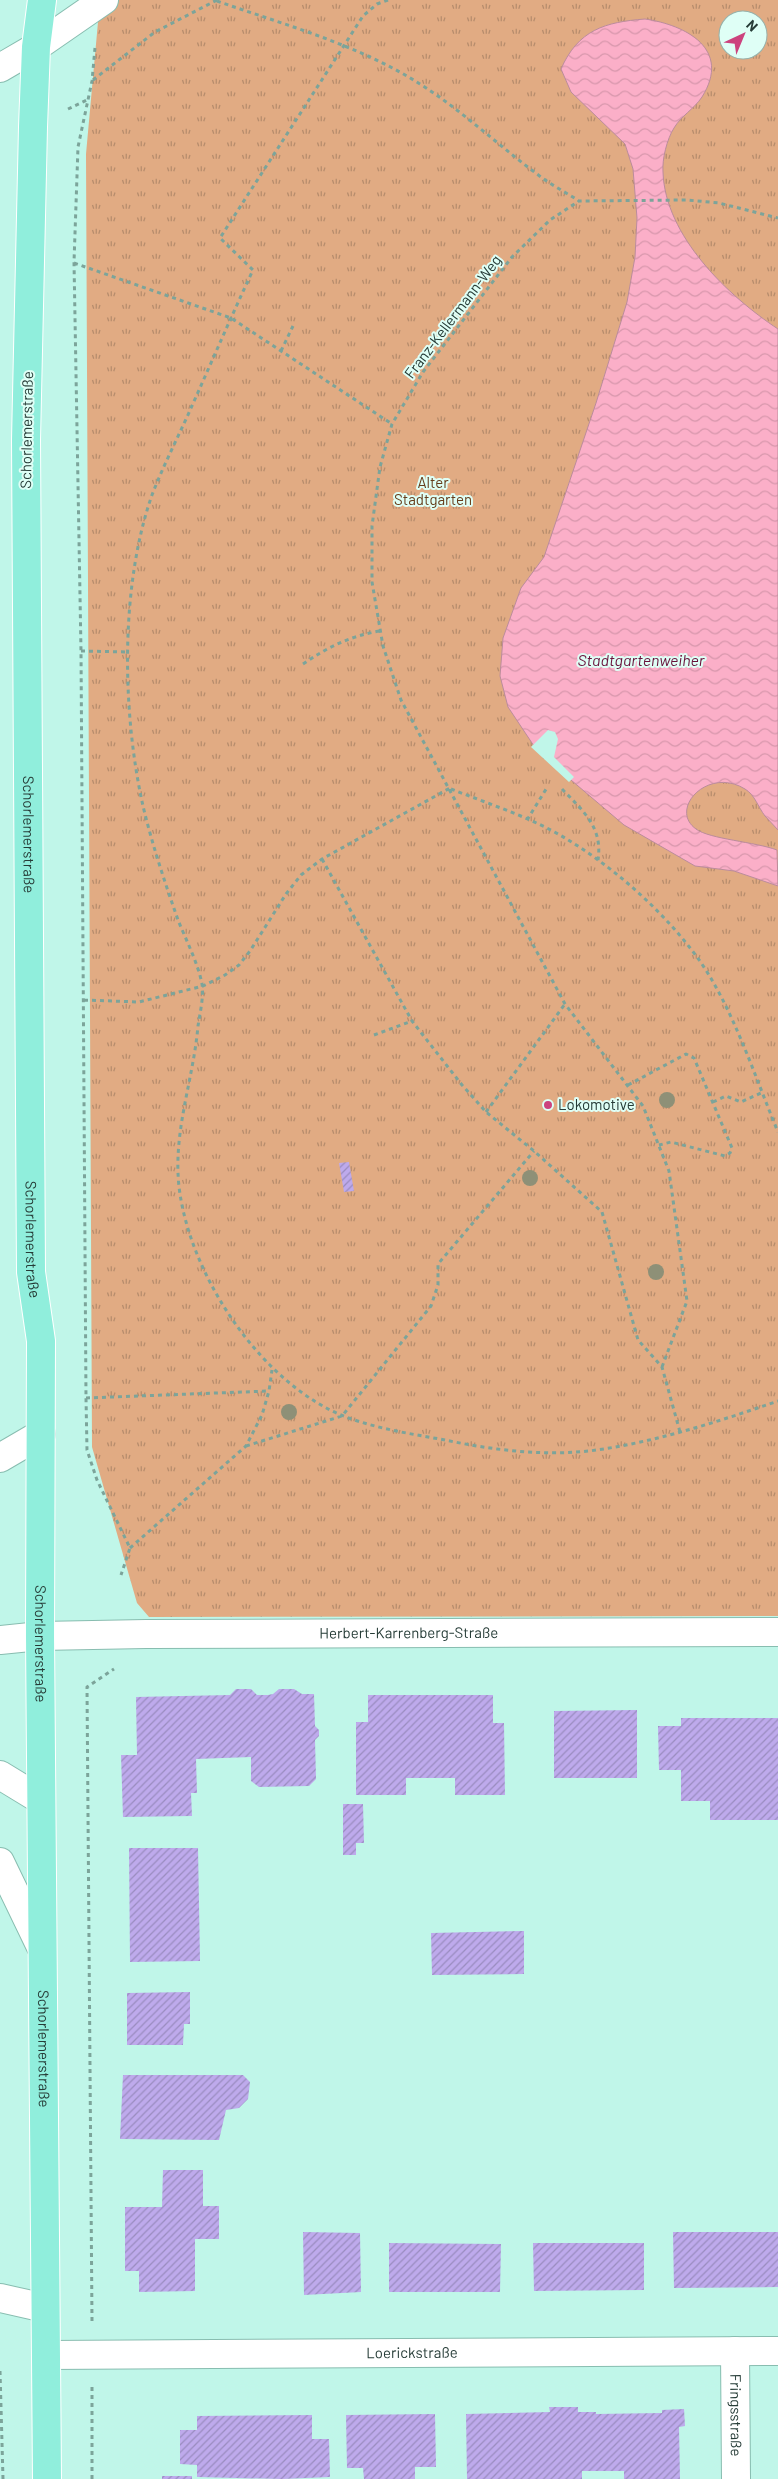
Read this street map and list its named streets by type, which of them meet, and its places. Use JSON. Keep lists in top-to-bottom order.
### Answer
{
  "streets": {
    "main road": ["Schorlemerstraße"],
    "street": ["Herbert-Karrenberg-Straße", "Loerickstraße", "Fringsstraße"],
    "path": ["Franz-Kellermann-Weg"]
  },
  "crossings": [
    ["Schorlemerstraße", "Herbert-Karrenberg-Straße"],
    ["Schorlemerstraße", "Loerickstraße"],
    ["Loerickstraße", "Fringsstraße"]
  ],
  "water": ["Stadtgartenweiher"],
  "parks": ["Alter Stadtgarten"],
  "places": ["Lokomotive"],
  "north": "top right"
}
